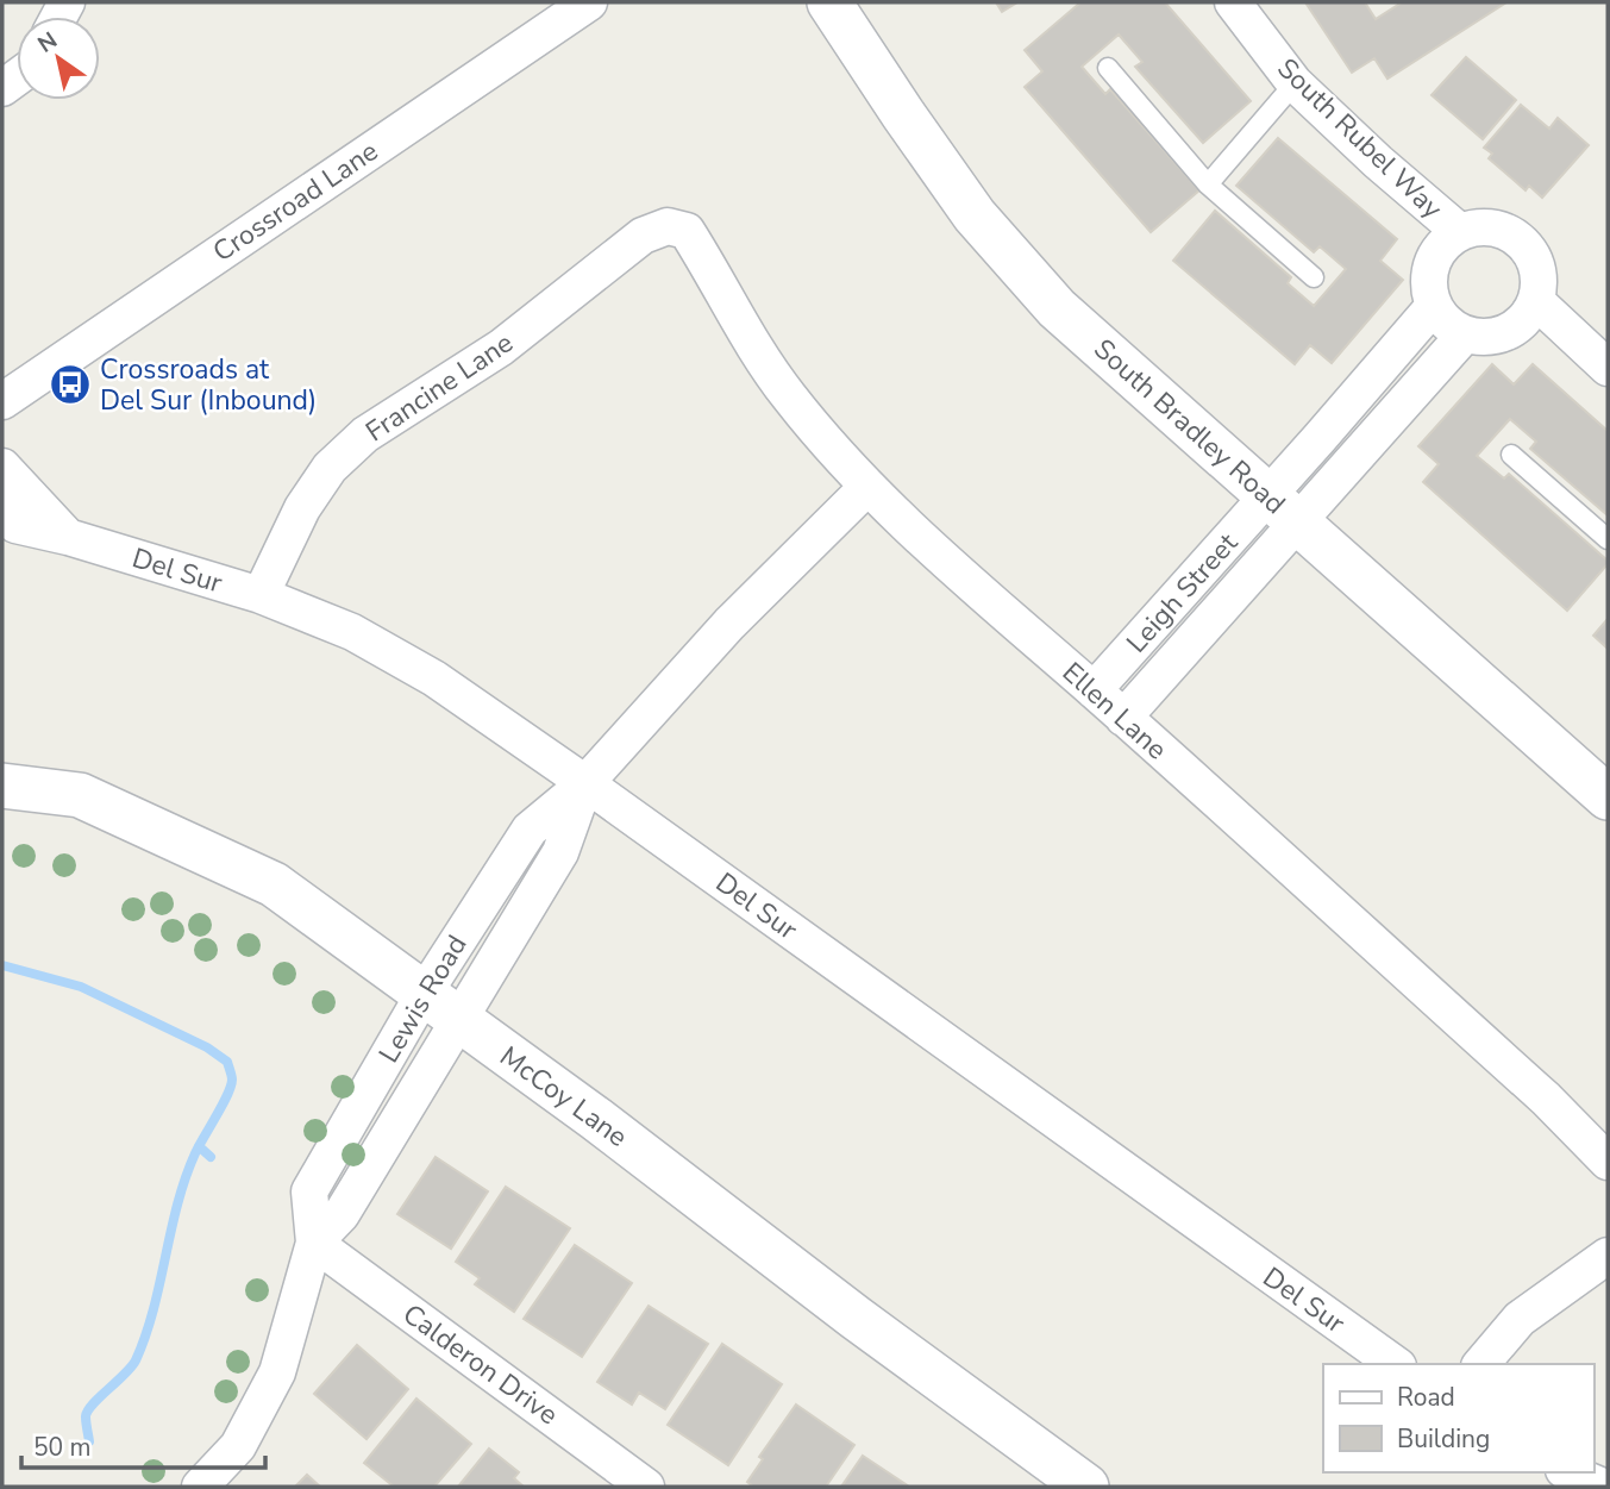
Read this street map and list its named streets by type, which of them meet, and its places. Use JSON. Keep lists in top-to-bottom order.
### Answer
{
  "streets": {
    "street": [
      "South Rubel Way",
      "Crossroad Lane",
      "Francine Lane",
      "South Bradley Road",
      "Del Sur",
      "Leigh Street",
      "Ellen Lane",
      "Lewis Road",
      "McCoy Lane",
      "Calderon Drive"
    ]
  },
  "crossings": [
    ["South Rubel Way", "Leigh Street"],
    ["Francine Lane", "Del Sur"],
    ["Francine Lane", "Ellen Lane"],
    ["South Bradley Road", "Leigh Street"],
    ["Del Sur", "Lewis Road"],
    ["Leigh Street", "Ellen Lane"],
    ["Ellen Lane", "Lewis Road"],
    ["Lewis Road", "McCoy Lane"],
    ["Lewis Road", "Calderon Drive"]
  ],
  "places": {
    "bus stop": ["Crossroads at Del Sur (Inbound)"]
  },
  "legend": ["Road", "Building"],
  "scale_bar": "50 m",
  "north": "top left"
}
